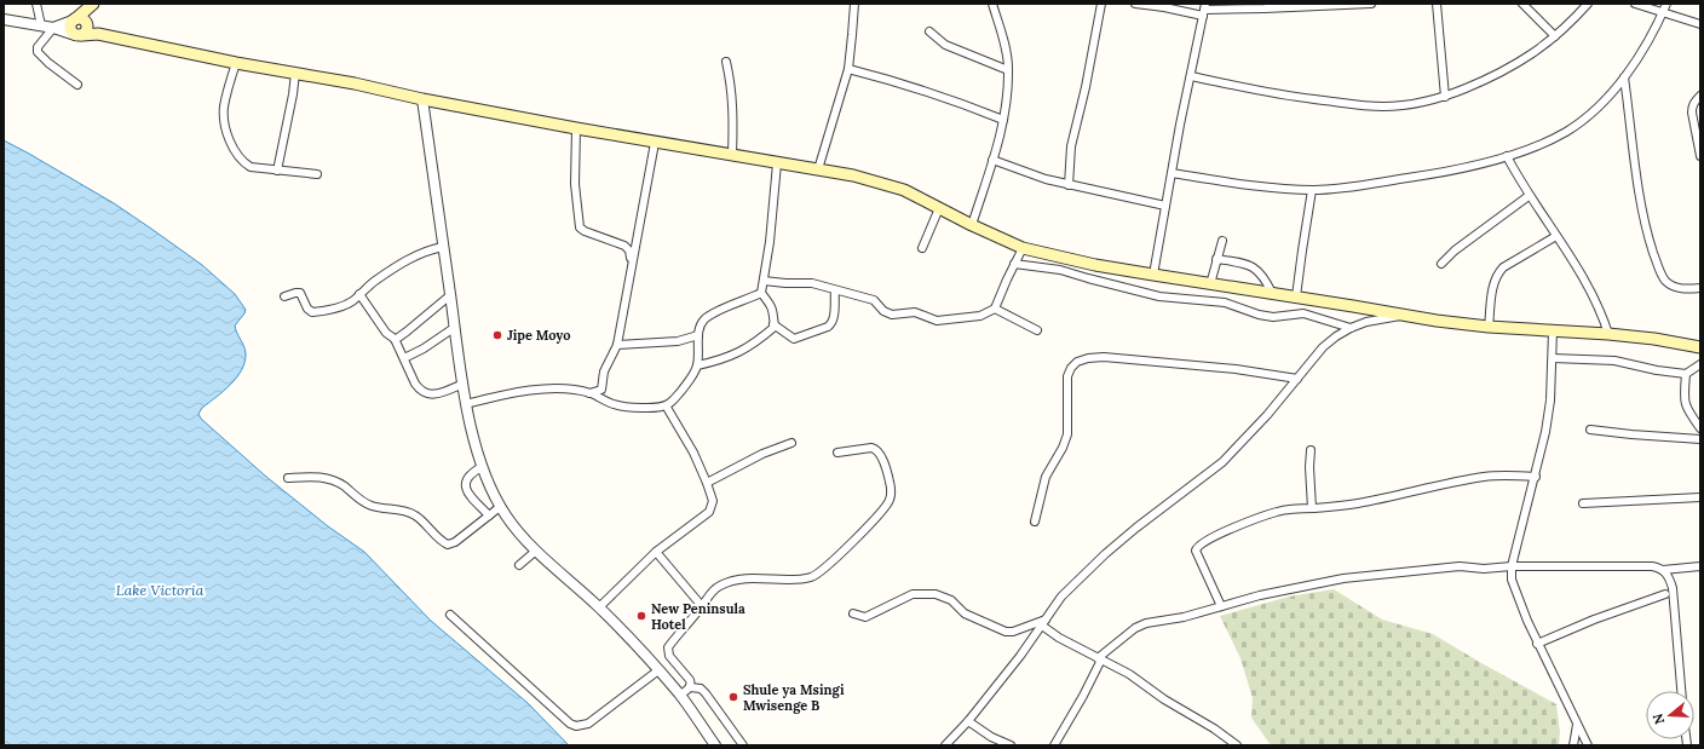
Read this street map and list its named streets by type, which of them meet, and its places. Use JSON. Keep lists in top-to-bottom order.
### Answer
{
  "water": ["Lake Victoria"],
  "places": ["Jipe Moyo", "New Peninsula Hotel", "Shule ya Msingi Mwisenge B"],
  "north": "left"
}
